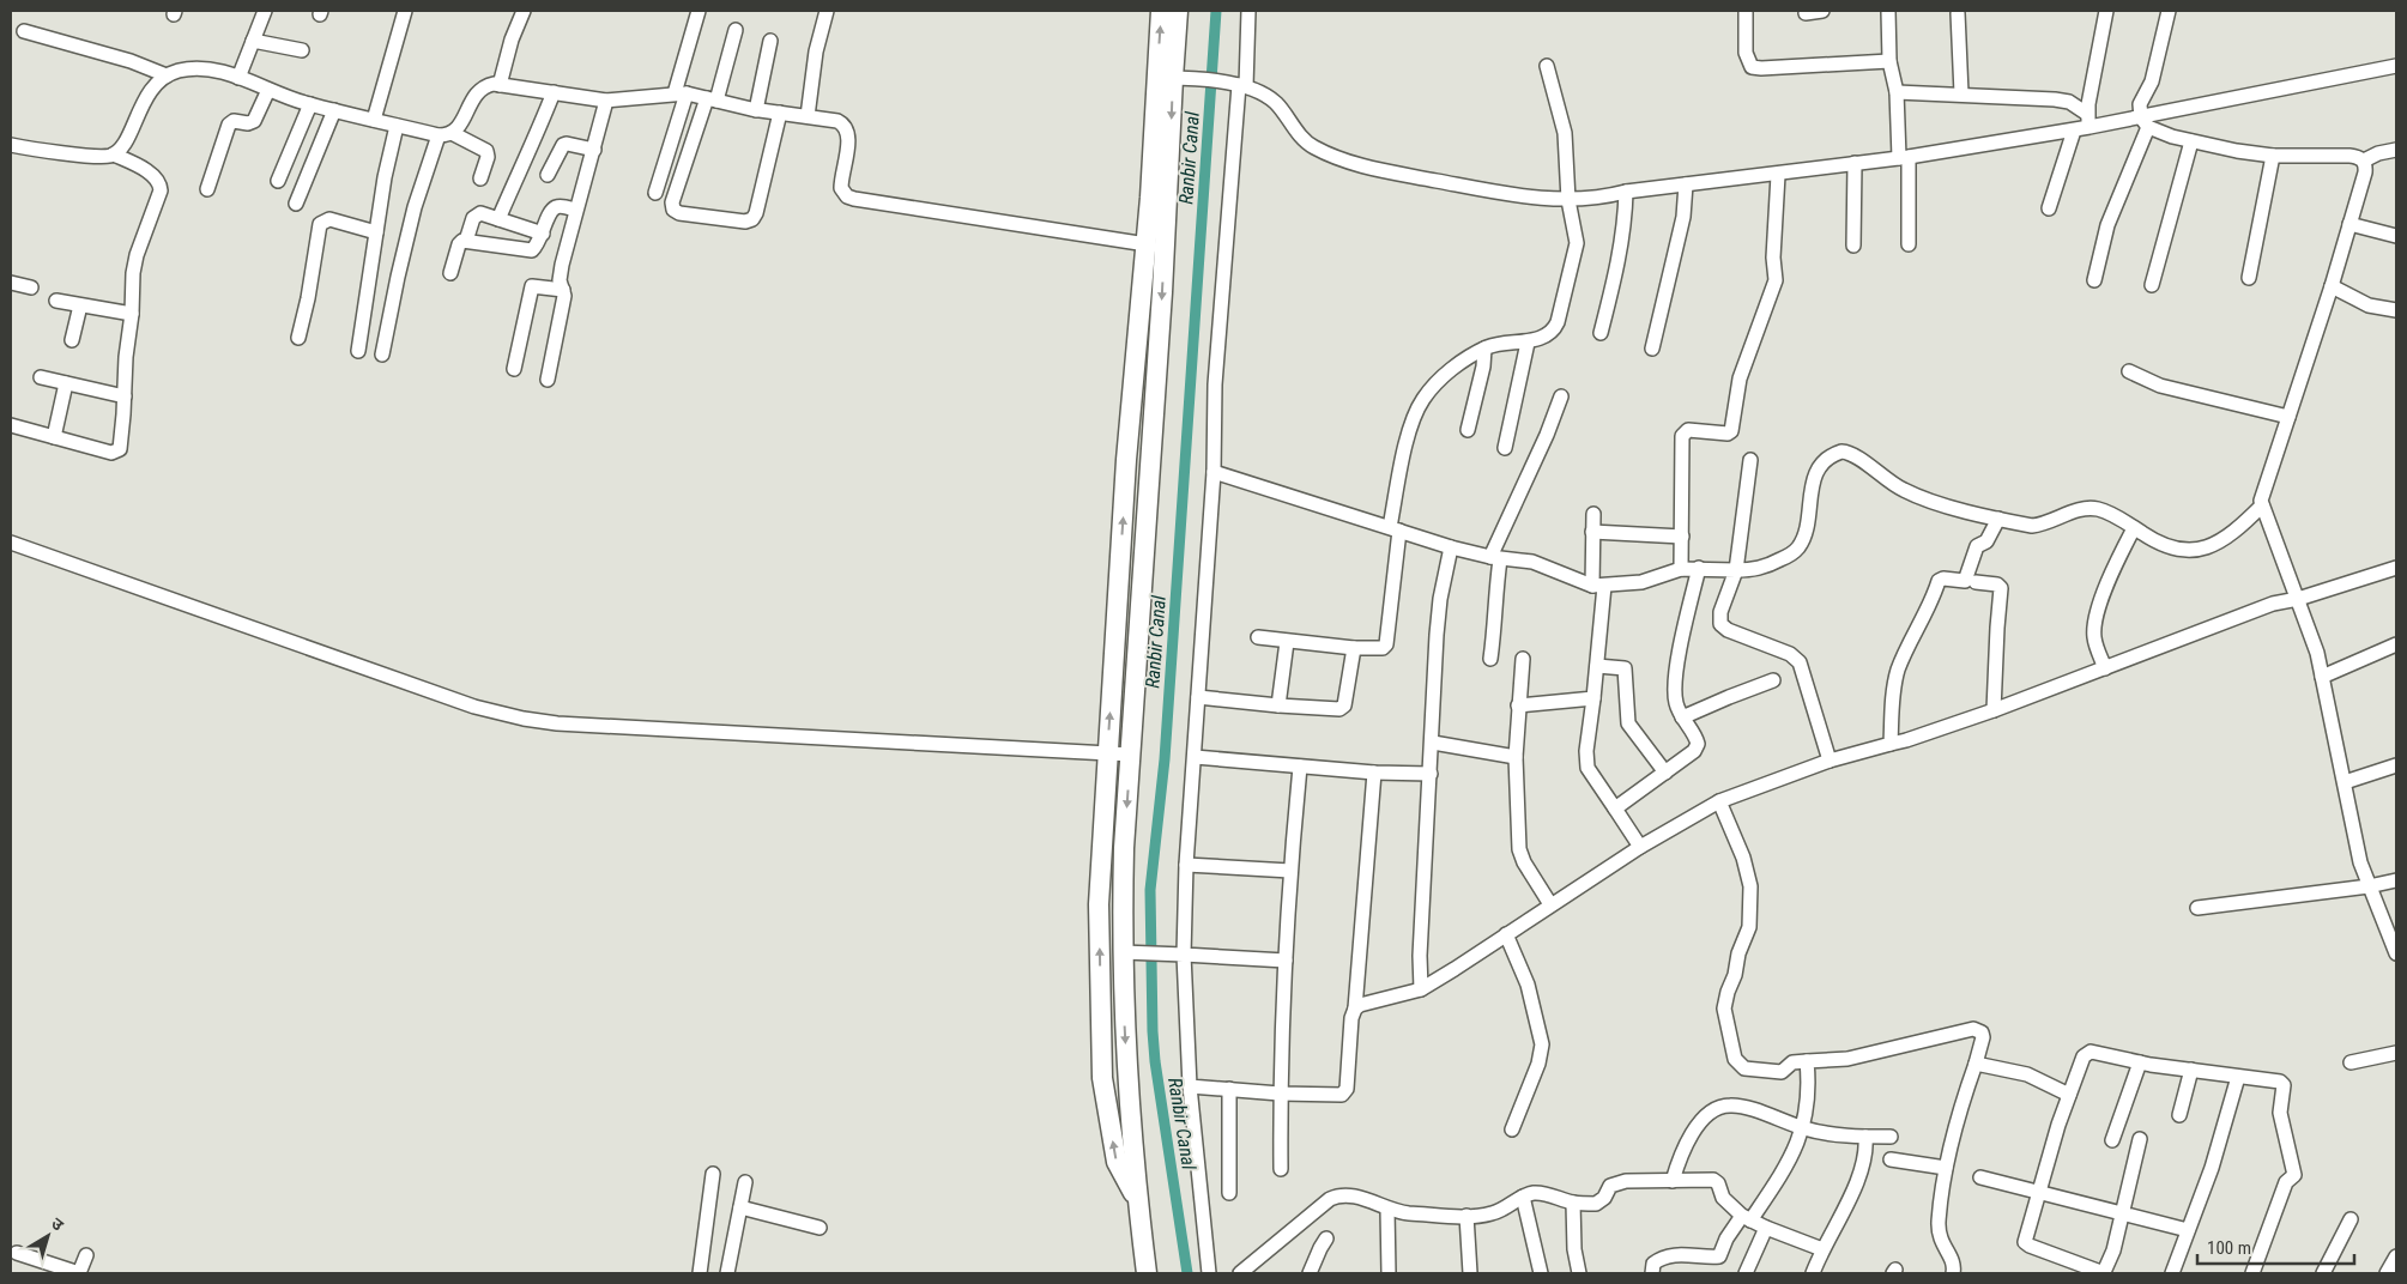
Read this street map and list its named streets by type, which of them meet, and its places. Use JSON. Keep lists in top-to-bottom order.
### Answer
{
  "water": ["Ranbir Canal"],
  "scale_bar": "100 m",
  "north": "top right"
}
